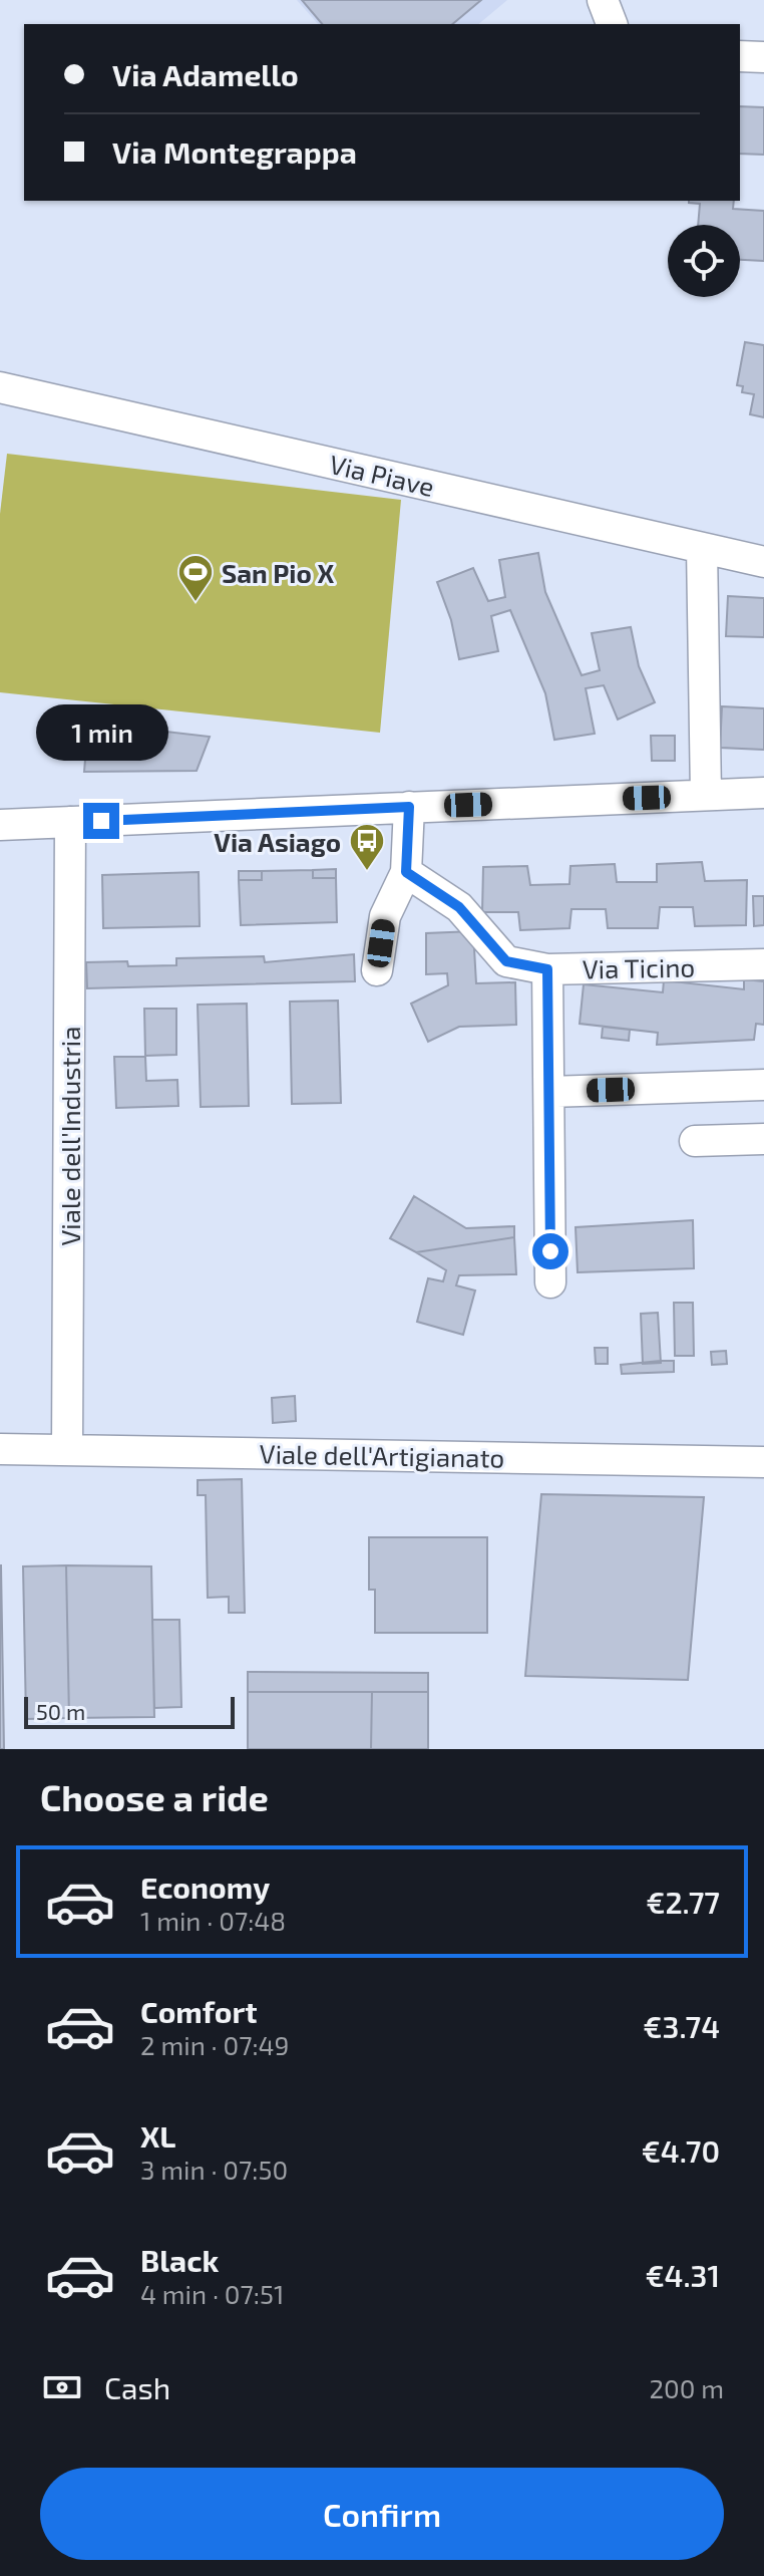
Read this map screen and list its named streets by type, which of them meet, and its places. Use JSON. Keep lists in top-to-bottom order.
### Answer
{
  "streets": {
    "street": [
      "Via Piave",
      "Via Ticino",
      "Viale dell'Industria",
      "Viale dell'Artigianato"
    ]
  },
  "crossings": [
    ["Viale dell'Industria", "Viale dell'Artigianato"]
  ],
  "places": {
    "sports": ["San Pio X"],
    "bus stop": ["Via Asiago"]
  },
  "scale_bar": "50 m",
  "page": {
    "banner": ["Via Adamello", "Via Montegrappa"],
    "bubble": "1 min",
    "scale": "50 m",
    "heading": "Choose a ride",
    "list": [
      {
        "name": "Economy",
        "note": "1 min · 07:48",
        "value": "€2.77"
      },
      {
        "name": "Comfort",
        "note": "2 min · 07:49",
        "value": "€3.74"
      },
      {
        "name": "XL",
        "note": "3 min · 07:50",
        "value": "€4.70"
      },
      {
        "name": "Black",
        "note": "4 min · 07:51",
        "value": "€4.31"
      }
    ],
    "pay": ["Cash", "200 m"],
    "buttons": "Confirm"
  }
}
